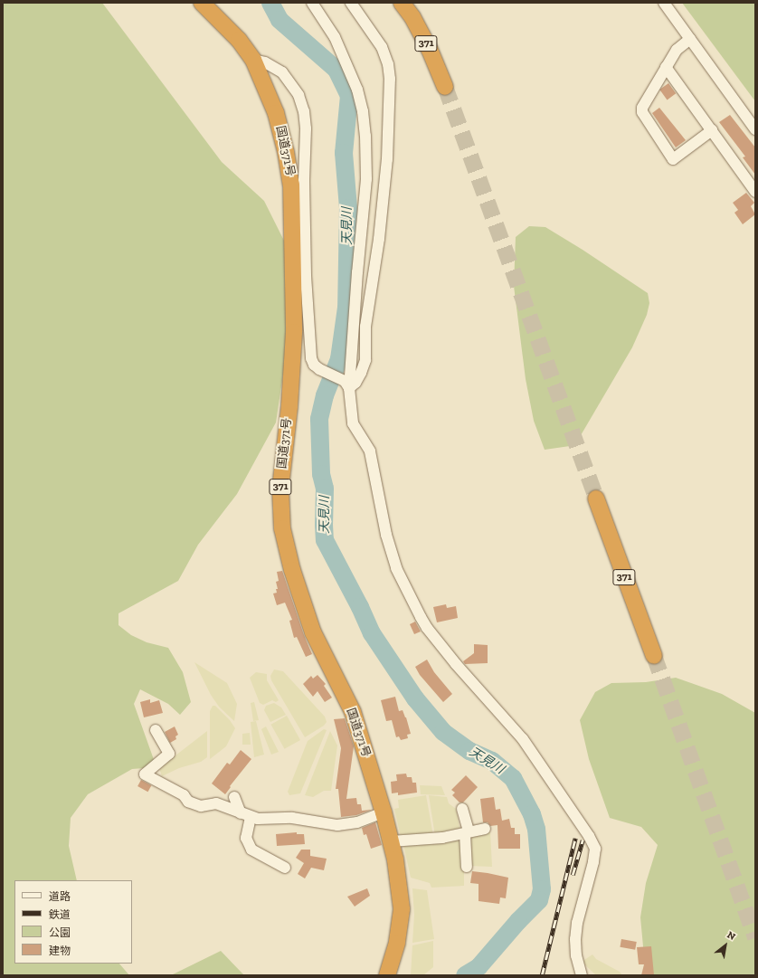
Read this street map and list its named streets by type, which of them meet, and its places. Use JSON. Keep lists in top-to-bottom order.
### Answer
{
  "streets": {
    "highway": ["371", "国道371号"]
  },
  "water": ["天見川"],
  "legend": [
    "道路",
    "鉄道",
    "公園",
    "建物"
  ],
  "north": "top right"
}
